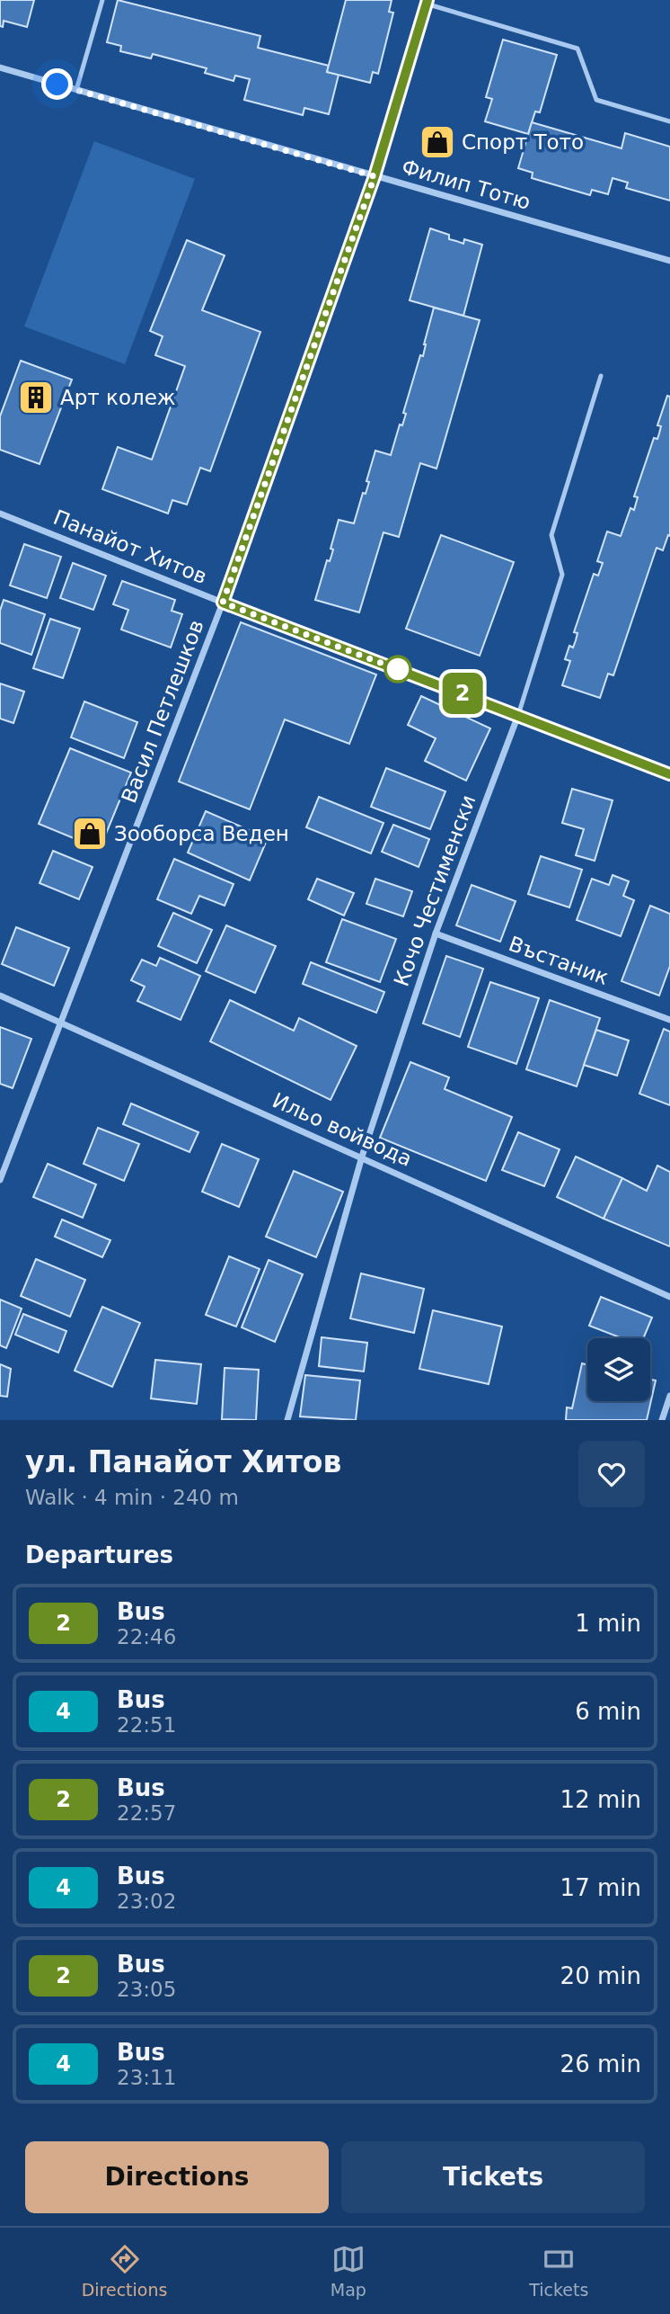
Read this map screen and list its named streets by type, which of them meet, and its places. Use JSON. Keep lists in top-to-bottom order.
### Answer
{
  "streets": {
    "street": [
      "Филип Тотю",
      "Панайот Хитов",
      "Васил Петлешков",
      "Кочо Честименски",
      "Въстаник",
      "Ильо войвода"
    ]
  },
  "crossings": [
    ["Филип Тотю", "Васил Петлешков"],
    ["Панайот Хитов", "Васил Петлешков"],
    ["Панайот Хитов", "Кочо Честименски"],
    ["Васил Петлешков", "Ильо войвода"],
    ["Кочо Честименски", "Въстаник"],
    ["Кочо Честименски", "Ильо войвода"]
  ],
  "places": {
    "shop": ["Спорт Тото", "Зооборса Веден"],
    "building": ["Арт колеж"]
  },
  "lines": ["bus line 2"],
  "page": {
    "on_map": "2",
    "heading": [
      ["ул. Панайот Хитов", "Walk · 4 min · 240 m"],
      "Departures"
    ],
    "list": [
      {
        "mark": "2",
        "name": "Bus",
        "note": "22:46",
        "value": "1 min"
      },
      {
        "mark": "4",
        "name": "Bus",
        "note": "22:51",
        "value": "6 min"
      },
      {
        "mark": "2",
        "name": "Bus",
        "note": "22:57",
        "value": "12 min"
      },
      {
        "mark": "4",
        "name": "Bus",
        "note": "23:02",
        "value": "17 min"
      },
      {
        "mark": "2",
        "name": "Bus",
        "note": "23:05",
        "value": "20 min"
      },
      {
        "mark": "4",
        "name": "Bus",
        "note": "23:11",
        "value": "26 min"
      }
    ],
    "buttons": ["Directions", "Tickets"],
    "tabs": ["Directions", "Map", "Tickets"]
  }
}
